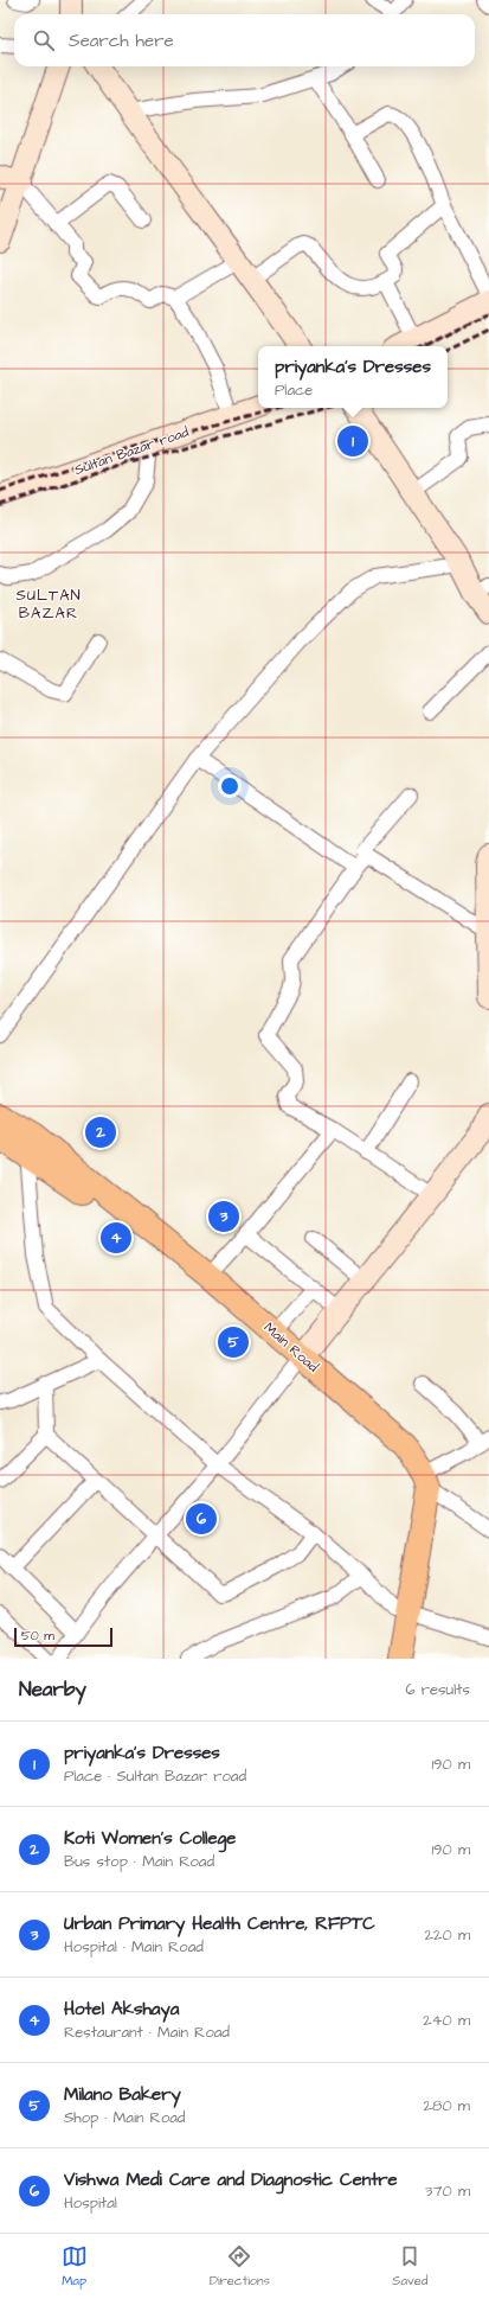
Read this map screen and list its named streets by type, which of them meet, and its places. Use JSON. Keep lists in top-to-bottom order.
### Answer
{
  "streets": {
    "main road": ["Main Road"],
    "street": ["Sultan Bazar road"]
  },
  "districts": ["SULTAN BAZAR"],
  "scale_bar": "50 m",
  "page": {
    "search": "Search here",
    "popup": ["priyanka's Dresses", "Place"],
    "pins": [
      "1",
      "2",
      "3",
      "4",
      "5",
      "6"
    ],
    "scale": "50 m",
    "heading": ["Nearby", "6 results"],
    "list": [
      {
        "mark": "1",
        "name": "priyanka's Dresses",
        "note": "Place · Sultan Bazar road",
        "value": "190 m"
      },
      {
        "mark": "2",
        "name": "Koti Women's College",
        "note": "Bus stop · Main Road",
        "value": "190 m"
      },
      {
        "mark": "3",
        "name": "Urban Primary Health Centre, RFPTC",
        "note": "Hospital · Main Road",
        "value": "220 m"
      },
      {
        "mark": "4",
        "name": "Hotel Akshaya",
        "note": "Restaurant · Main Road",
        "value": "240 m"
      },
      {
        "mark": "5",
        "name": "Milano Bakery",
        "note": "Shop · Main Road",
        "value": "280 m"
      },
      {
        "mark": "6",
        "name": "Vishwa Medi Care and Diagnostic Centre",
        "note": "Hospital",
        "value": "370 m"
      }
    ],
    "nav": ["Map", "Directions", "Saved"]
  }
}
